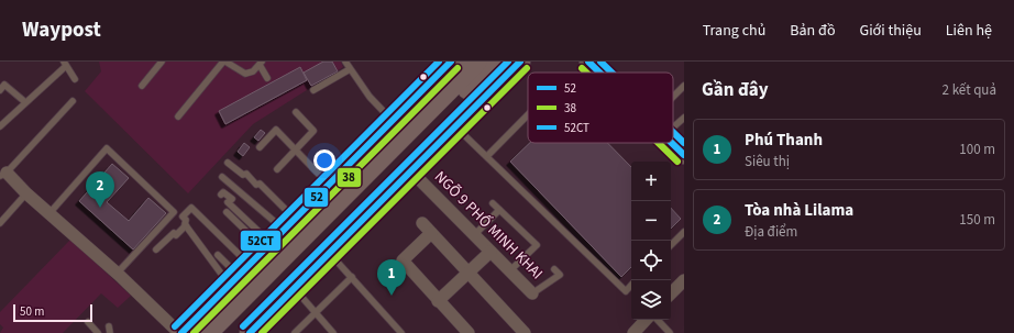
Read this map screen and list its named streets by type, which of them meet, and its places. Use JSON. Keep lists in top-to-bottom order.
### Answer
{
  "streets": {
    "street": ["NGÕ 9 PHỐ MINH KHAI"]
  },
  "lines": ["transit line 52", "transit line 52CT", "transit line 38"],
  "legend": ["52", "38", "52CT"],
  "scale_bar": "50 m",
  "page": {
    "header": "Waypost",
    "nav": [
      "Trang chủ",
      "Bản đồ",
      "Giới thiệu",
      "Liên hệ"
    ],
    "heading": ["Gần đây", "2 kết quả"],
    "list": [
      {
        "mark": "1",
        "name": "Phú Thanh",
        "note": "Siêu thị",
        "value": "100 m"
      },
      {
        "mark": "2",
        "name": "Tòa nhà Lilama",
        "note": "Địa điểm",
        "value": "150 m"
      }
    ],
    "map_buttons": ["+", "−"],
    "pins": ["2", "1"],
    "scale": "50 m"
  }
}
